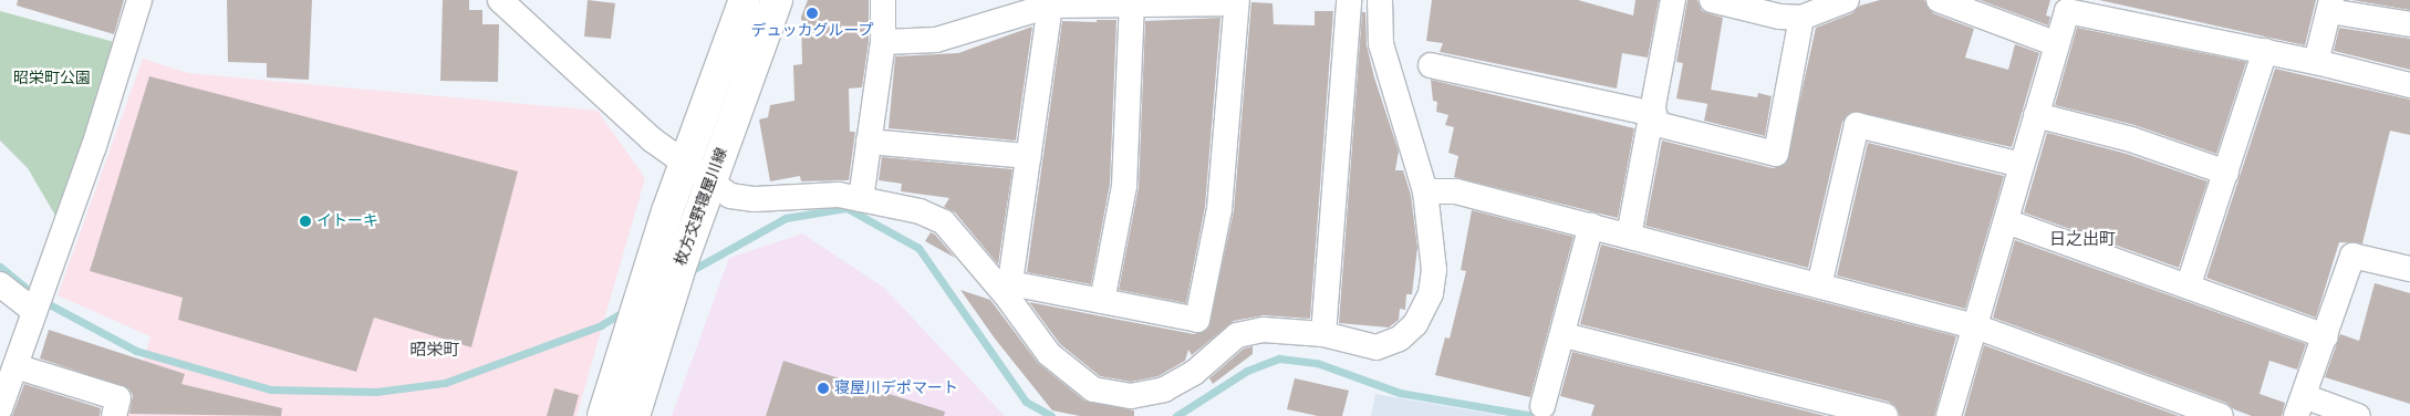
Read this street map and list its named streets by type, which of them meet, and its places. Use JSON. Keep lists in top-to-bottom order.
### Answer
{
  "streets": {
    "main road": ["枚方交野寝屋川線"]
  },
  "districts": ["日之出町", "昭栄町"],
  "parks": ["昭栄町公園"],
  "places": ["デュッカグループ", "イトーキ", "寝屋川デポマート"]
}
